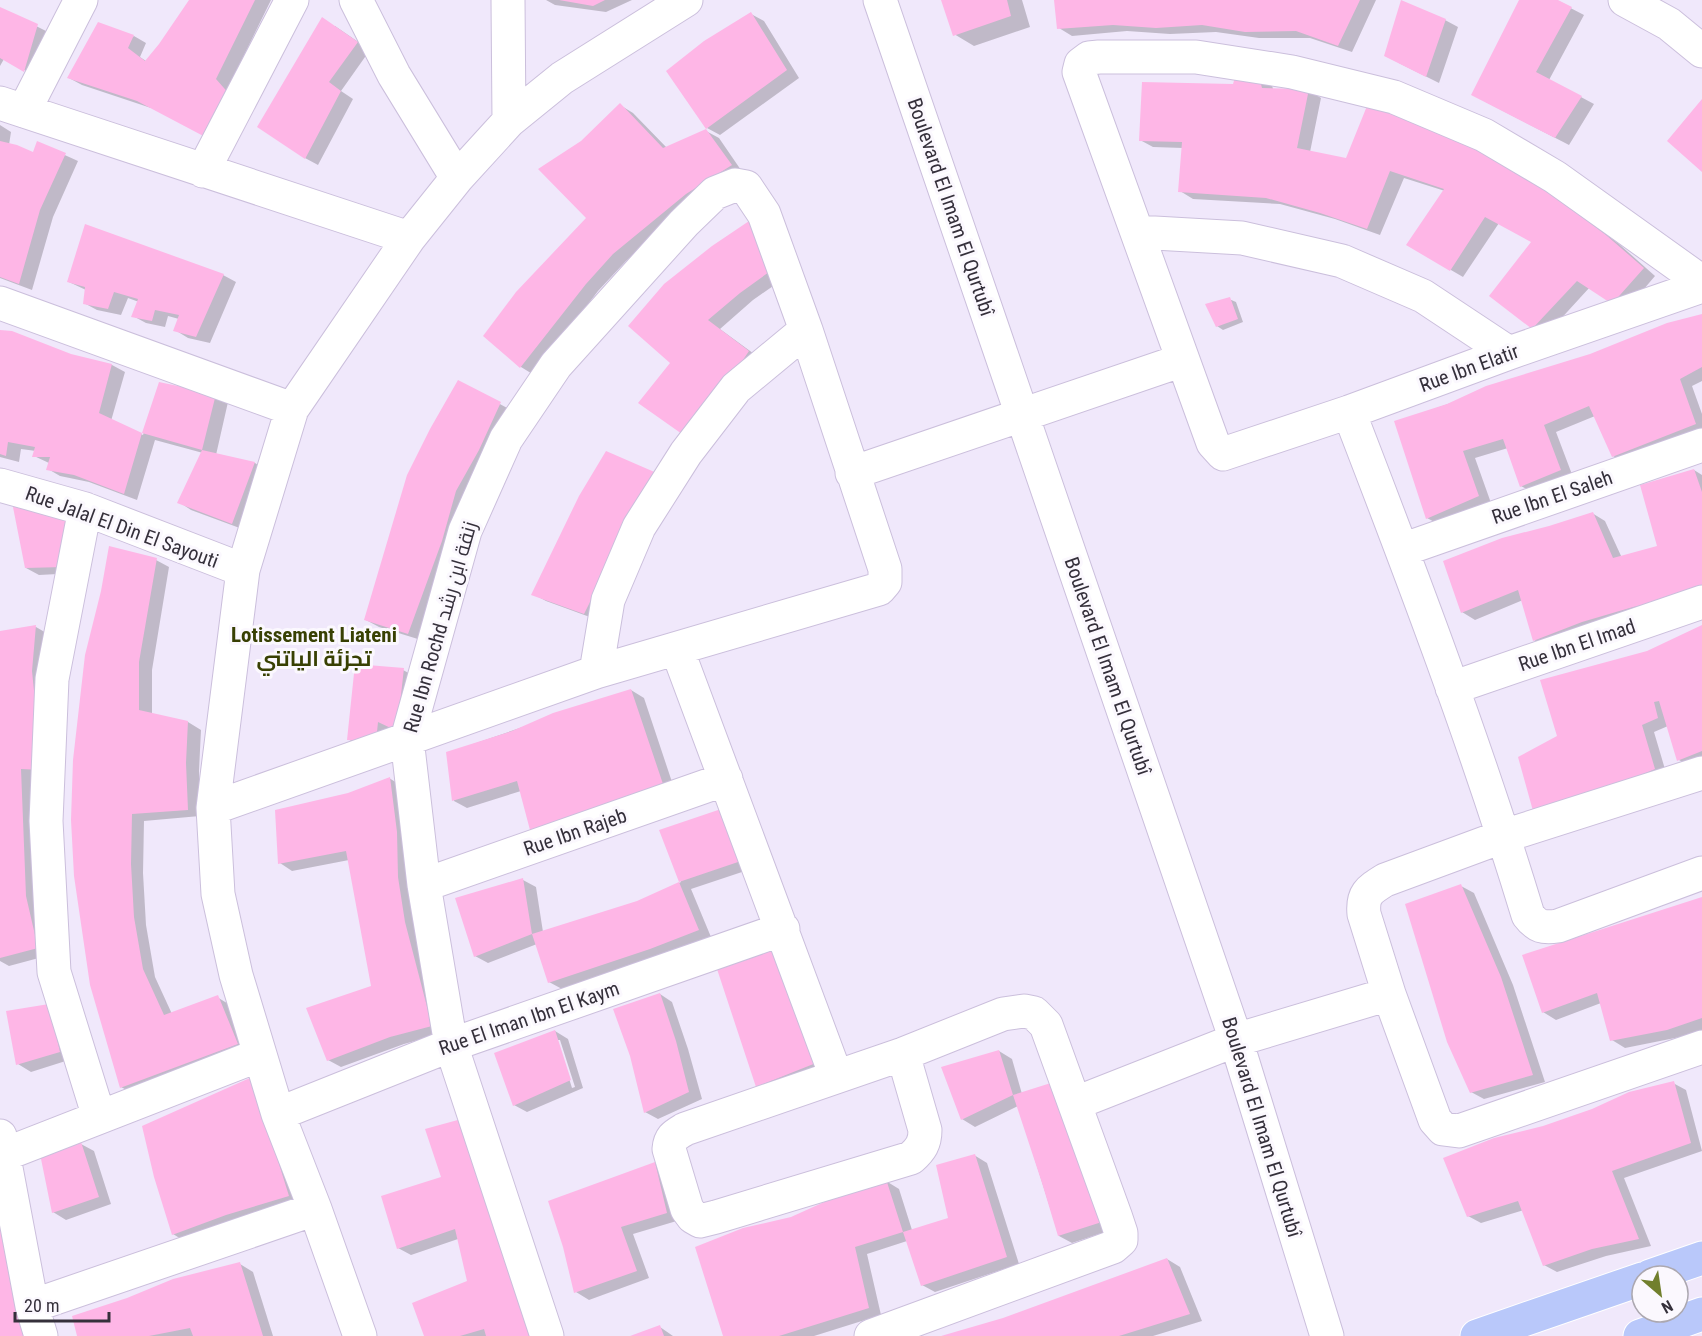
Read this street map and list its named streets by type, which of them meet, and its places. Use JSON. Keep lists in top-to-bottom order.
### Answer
{
  "streets": {
    "street": [
      "Boulevard El Imam El Qurtubî",
      "Rue Ibn Elatir",
      "Rue Ibn El Saleh",
      "Rue Jalal El Din El Sayouti",
      "Rue Ibn Rochd زنقة ابن رشد",
      "Rue Ibn El Imad",
      "Rue Ibn Rajeb",
      "Rue El Iman Ibn El Kaym"
    ]
  },
  "crossings": [
    ["Rue Ibn Rochd زنقة ابن رشد", "Rue Ibn Rajeb"],
    ["Rue Ibn Rochd زنقة ابن رشد", "Rue El Iman Ibn El Kaym"]
  ],
  "districts": ["Lotissement Liateni تجزئة الياتني"],
  "scale_bar": "20 m",
  "north": "bottom right"
}
